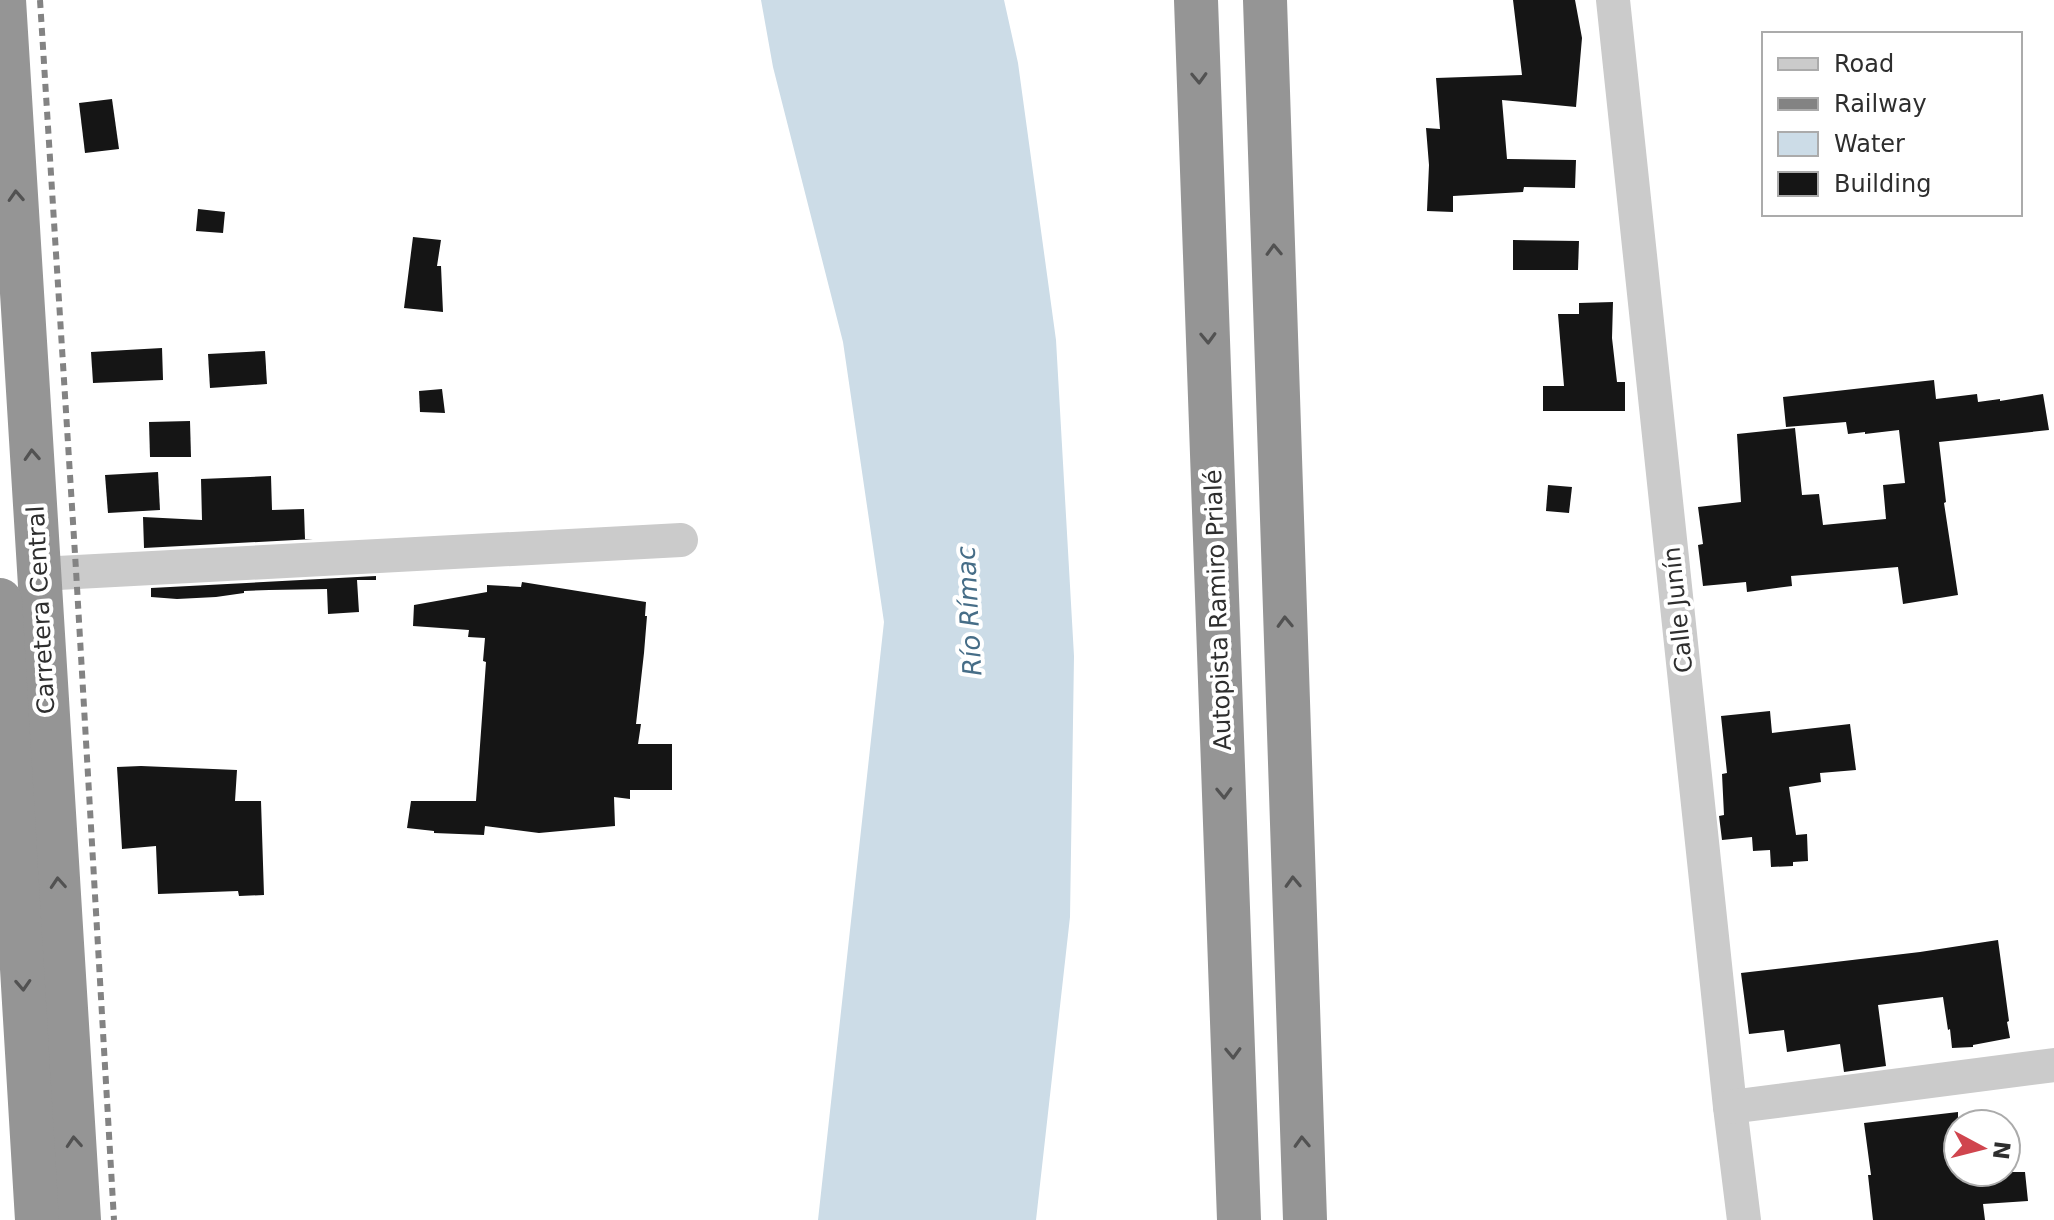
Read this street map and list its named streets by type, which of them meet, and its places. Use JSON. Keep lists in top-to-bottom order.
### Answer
{
  "streets": {
    "highway": ["Carretera Central", "Autopista Ramiro Prialé"],
    "street": ["Calle Junín"]
  },
  "water": ["Río Rímac"],
  "legend": [
    "Road",
    "Railway",
    "Water",
    "Building"
  ],
  "north": "right"
}
